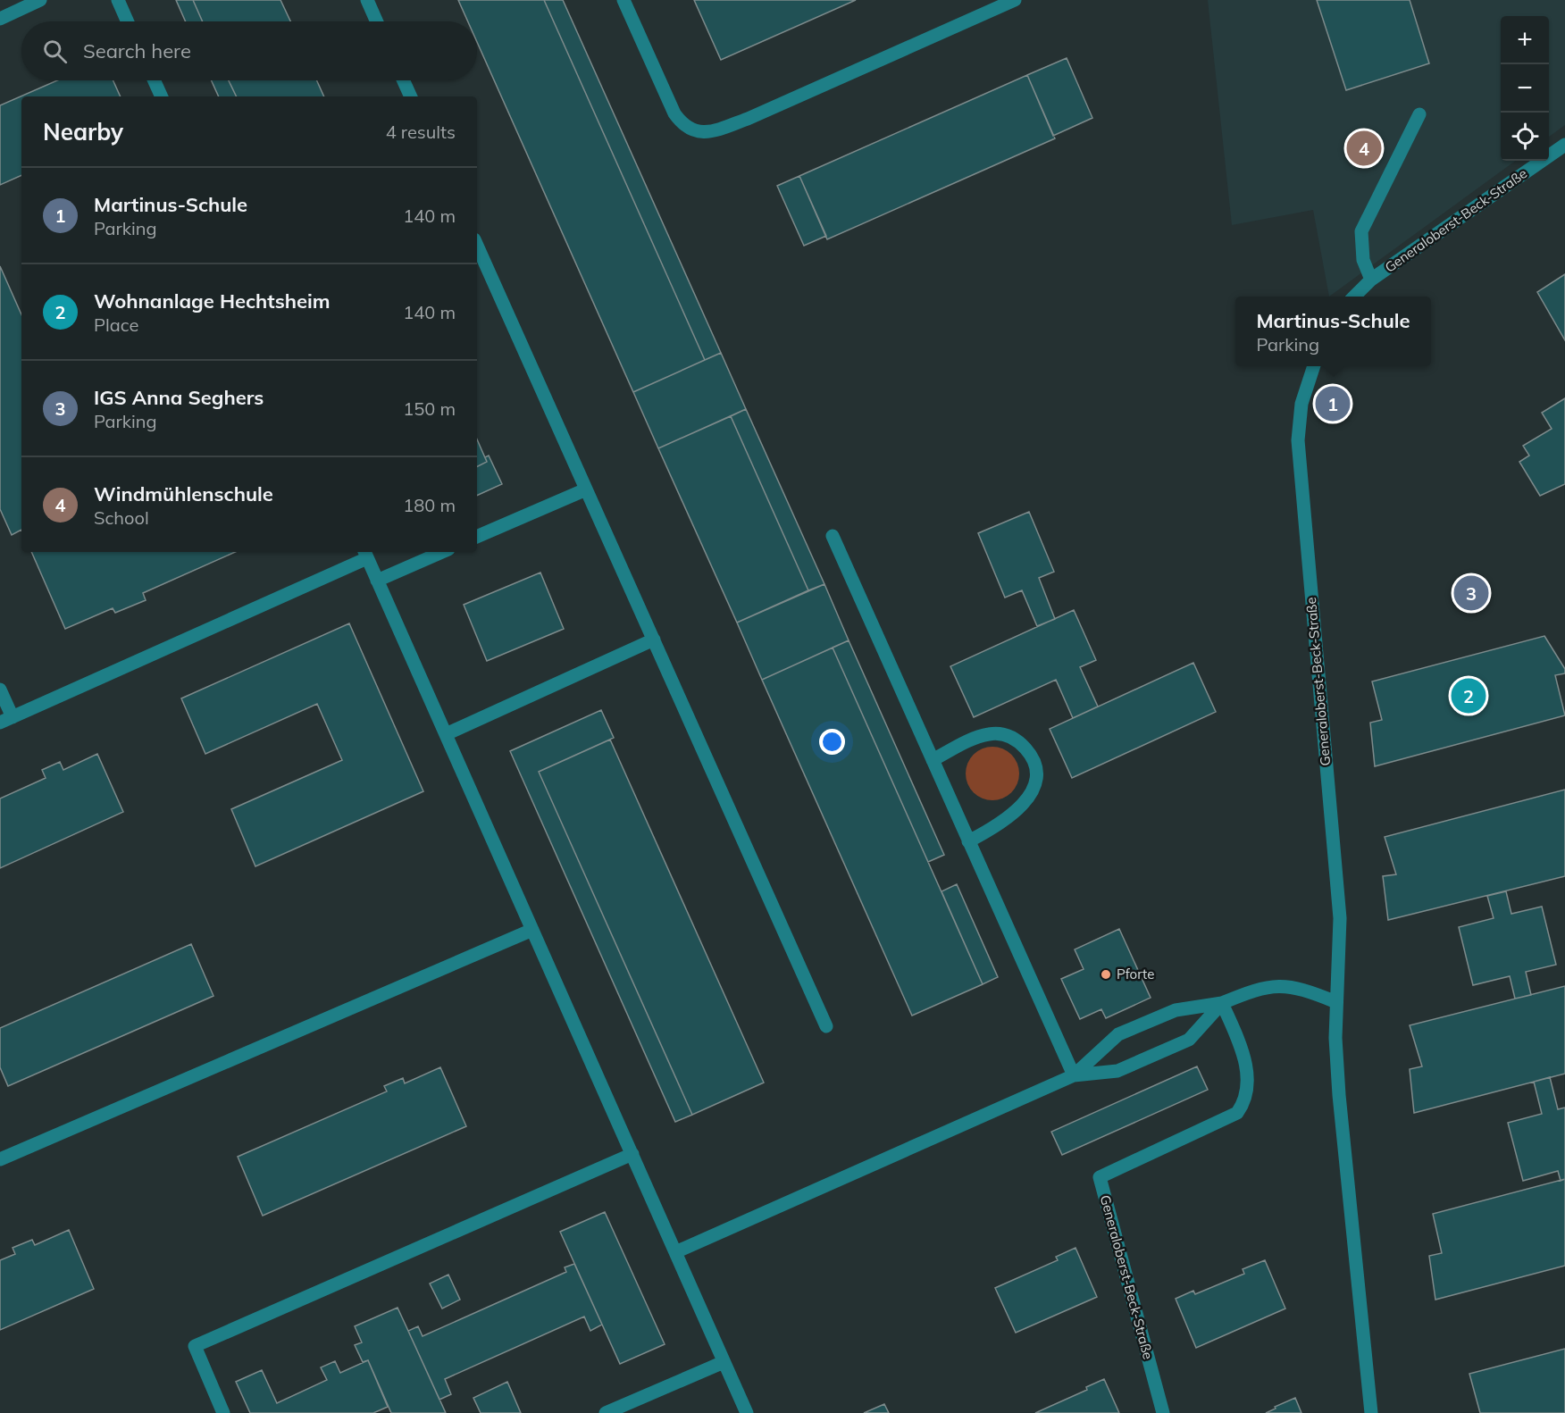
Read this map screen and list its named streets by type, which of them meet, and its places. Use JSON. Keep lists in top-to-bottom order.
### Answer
{
  "streets": {
    "street": ["Generaloberst-Beck-Straße"]
  },
  "places": ["Pforte"],
  "page": {
    "map_buttons": ["+", "−"],
    "search": "Search here",
    "heading": ["Nearby", "4 results"],
    "pins": [
      "4",
      "1",
      "3",
      "2"
    ],
    "list": [
      {
        "mark": "1",
        "name": "Martinus-Schule",
        "note": "Parking",
        "value": "140 m"
      },
      {
        "mark": "2",
        "name": "Wohnanlage Hechtsheim",
        "note": "Place",
        "value": "140 m"
      },
      {
        "mark": "3",
        "name": "IGS Anna Seghers",
        "note": "Parking",
        "value": "150 m"
      },
      {
        "mark": "4",
        "name": "Windmühlenschule",
        "note": "School",
        "value": "180 m"
      }
    ],
    "popup": ["Martinus-Schule", "Parking"]
  }
}
